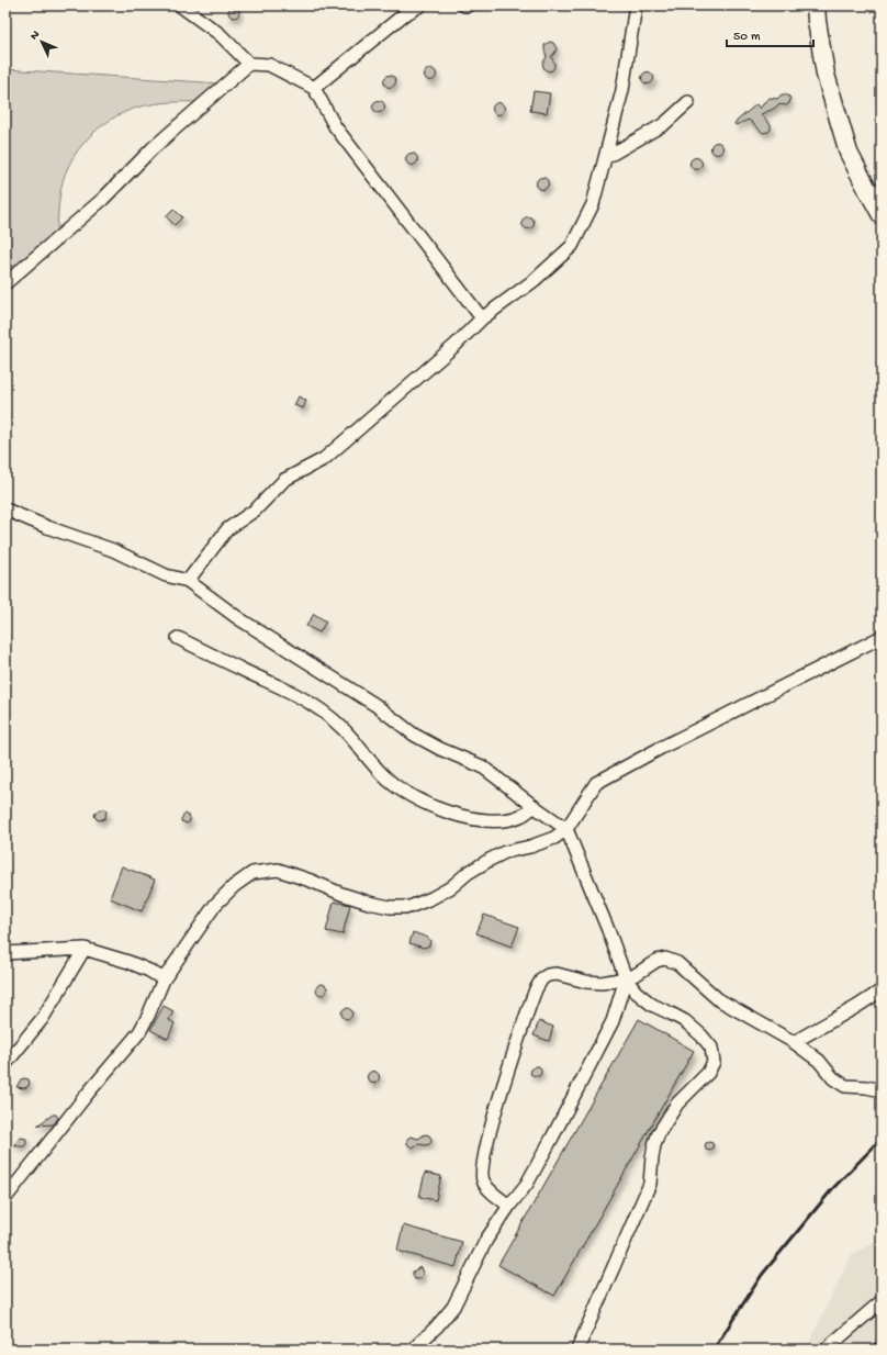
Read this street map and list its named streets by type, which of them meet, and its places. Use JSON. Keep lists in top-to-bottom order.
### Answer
{
  "scale_bar": "50 m",
  "north": "top left"
}
